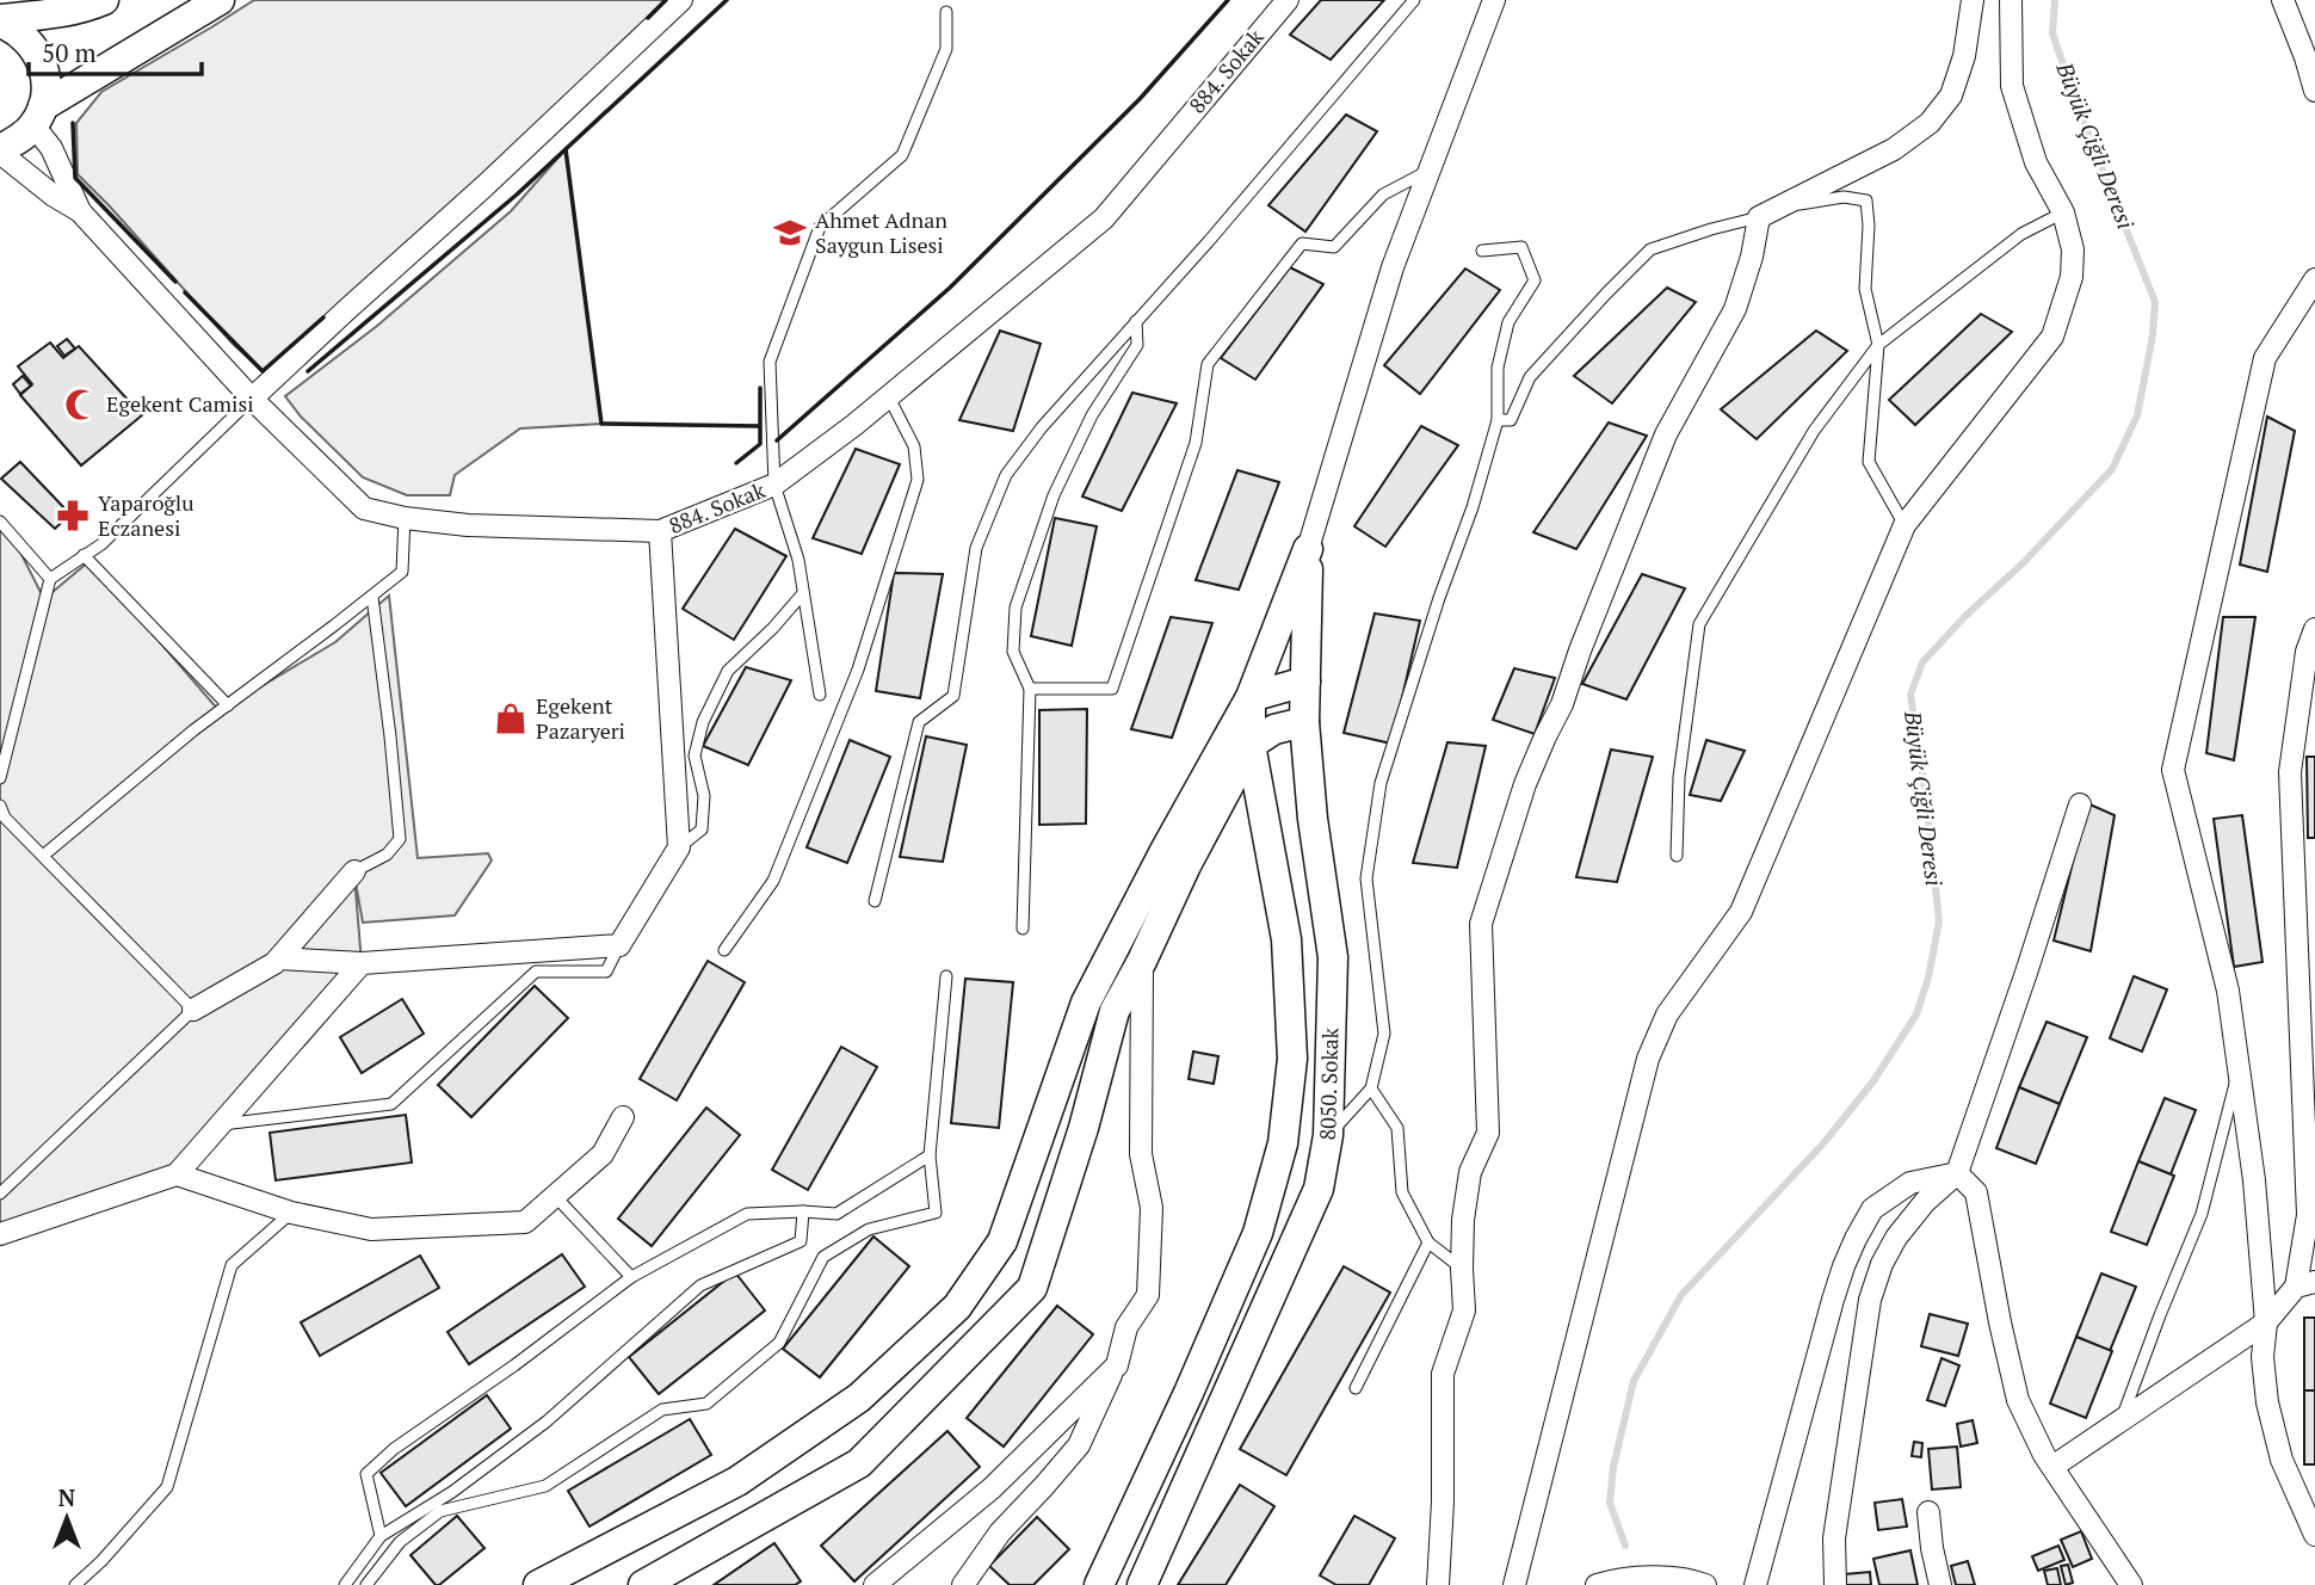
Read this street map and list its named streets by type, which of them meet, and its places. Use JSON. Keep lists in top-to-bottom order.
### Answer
{
  "streets": {
    "street": ["884. Sokak", "8050. Sokak"]
  },
  "water": ["Büyük Çiğli Deresi"],
  "places": {
    "school or university": ["Ahmet Adnan Saygun Lisesi"],
    "mosque": ["Egekent Camisi"],
    "pharmacy": ["Yaparoğlu Eczanesi"],
    "shop": ["Egekent Pazaryeri"]
  },
  "scale_bar": "50 m",
  "north": "top"
}
